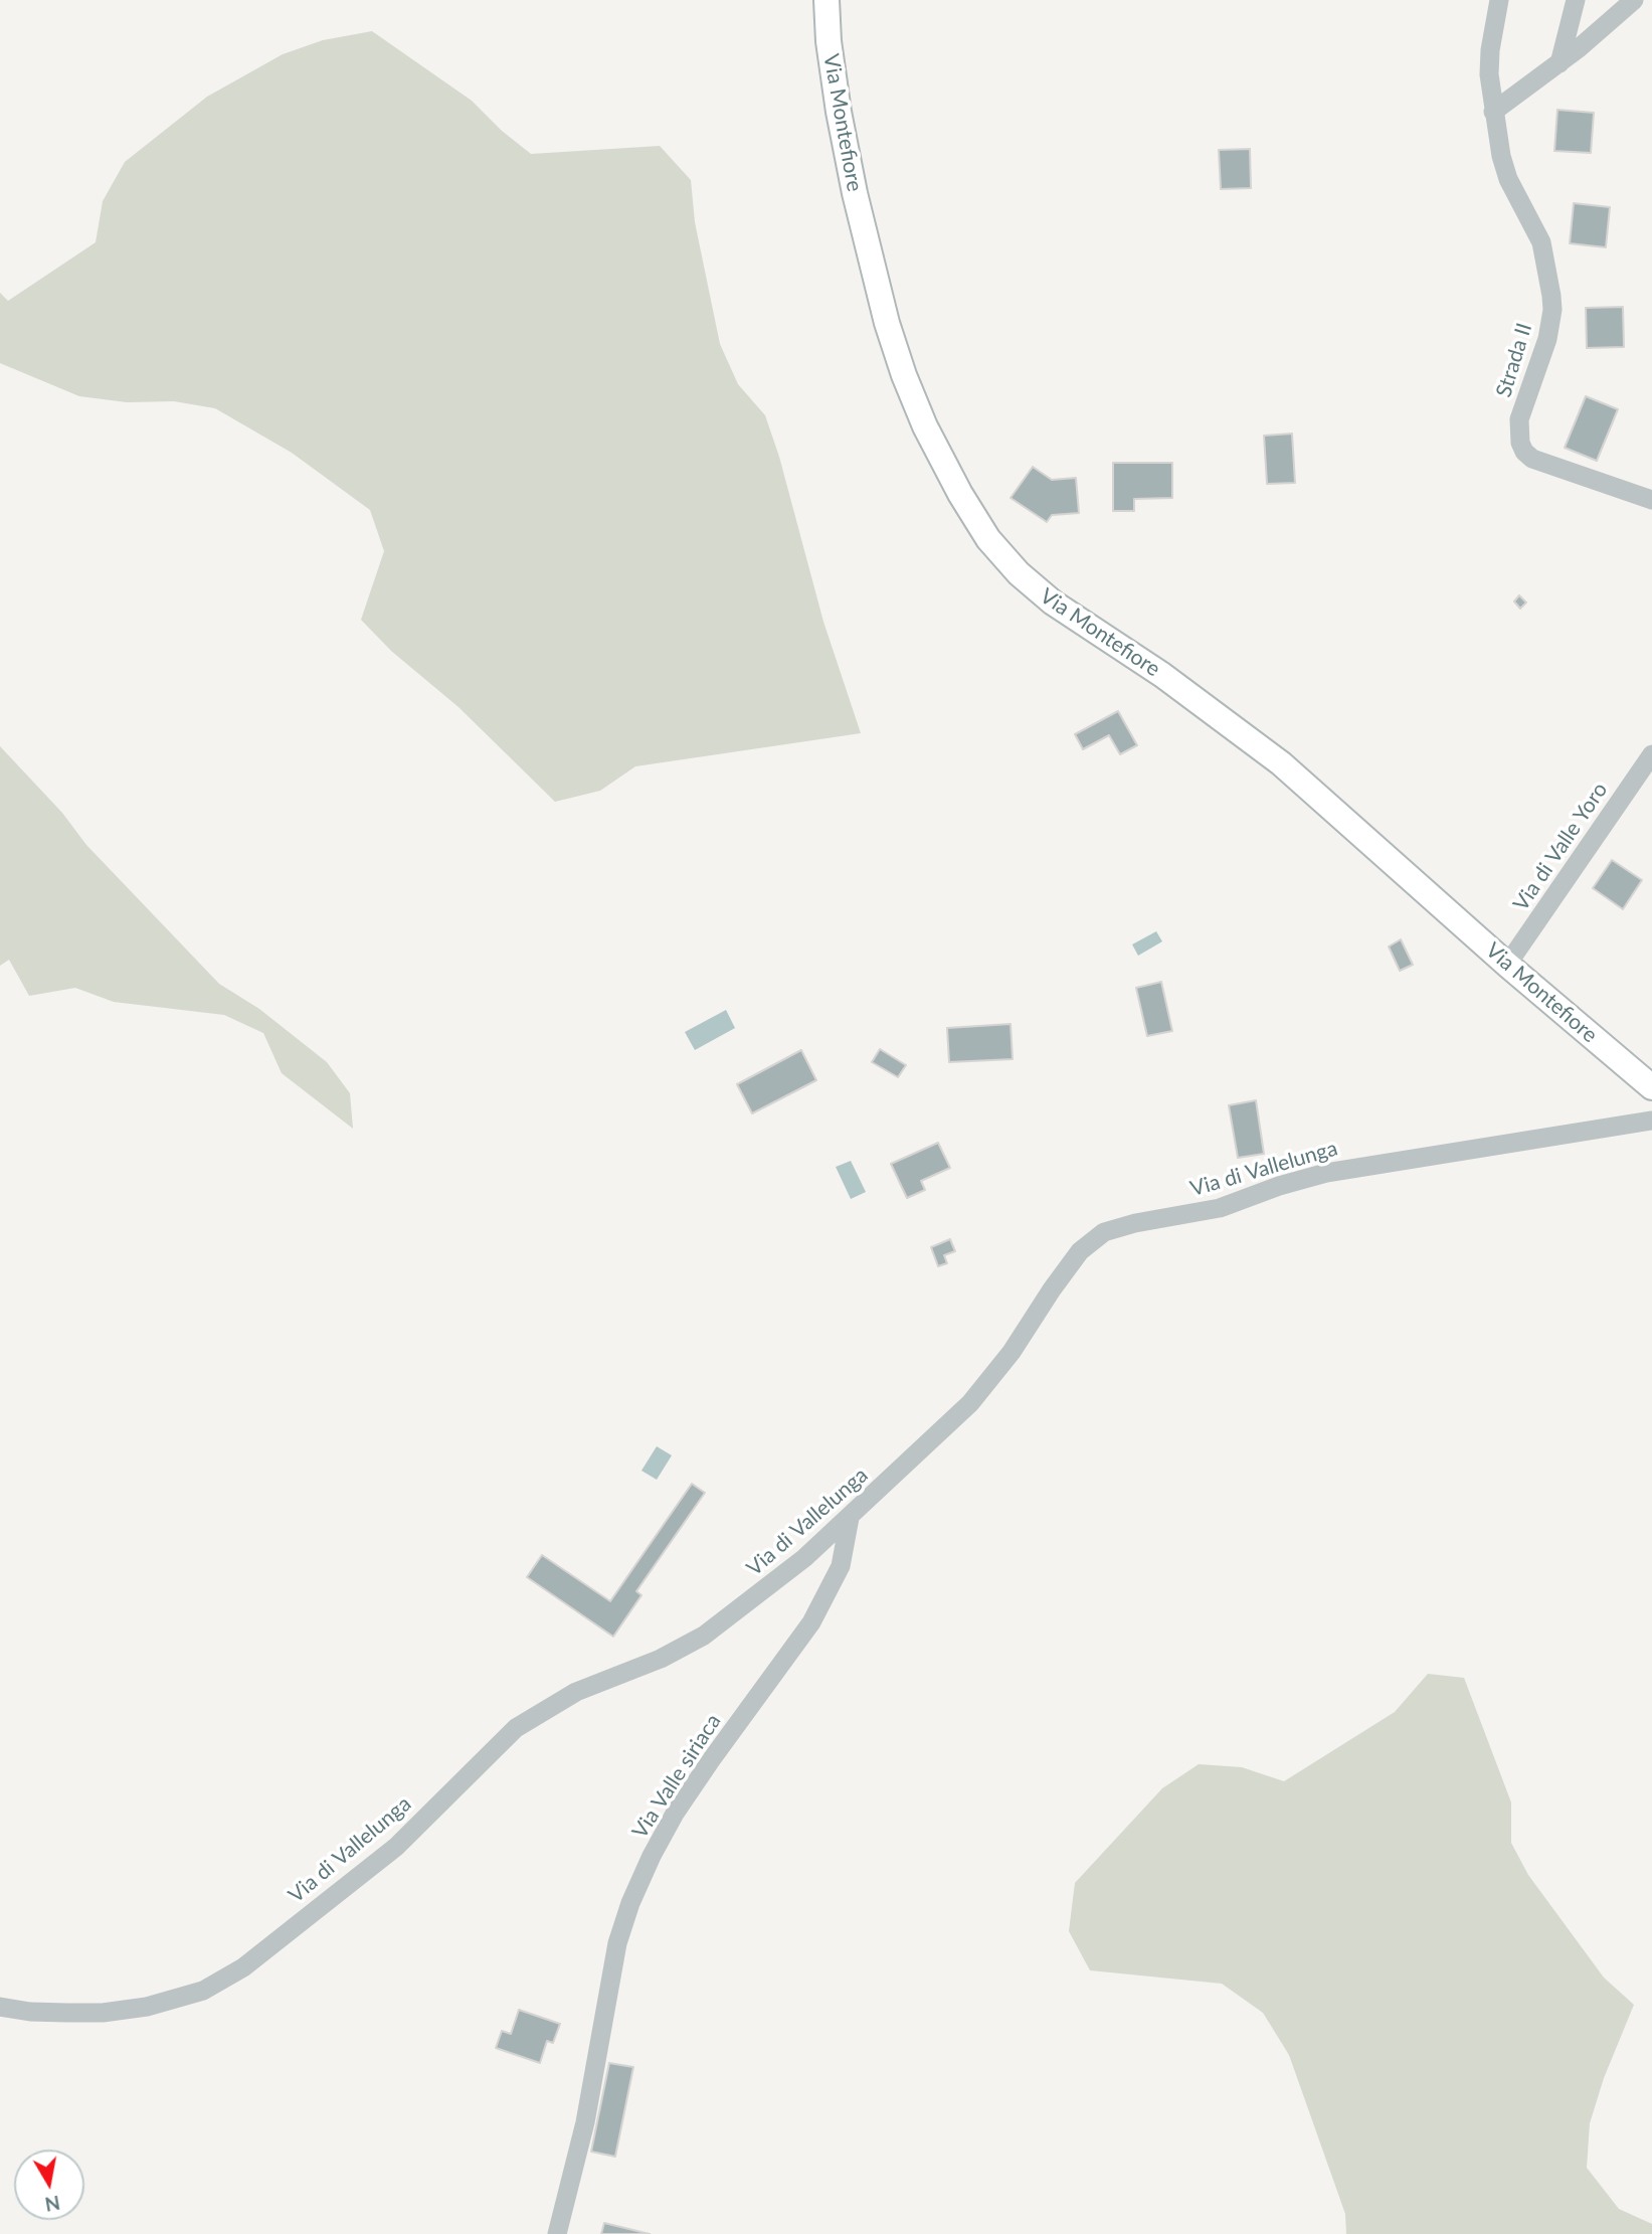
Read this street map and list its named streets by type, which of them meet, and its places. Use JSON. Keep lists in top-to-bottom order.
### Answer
{
  "streets": {
    "main road": ["Via Montefiore"],
    "street": [
      "Strada II",
      "Via di Valle Yoro",
      "Via di Vallelunga",
      "Via Valle siriaca"
    ]
  },
  "crossings": [
    ["Via Montefiore", "Via di Valle Yoro"],
    ["Via di Vallelunga", "Via Valle siriaca"]
  ],
  "north": "bottom"
}
